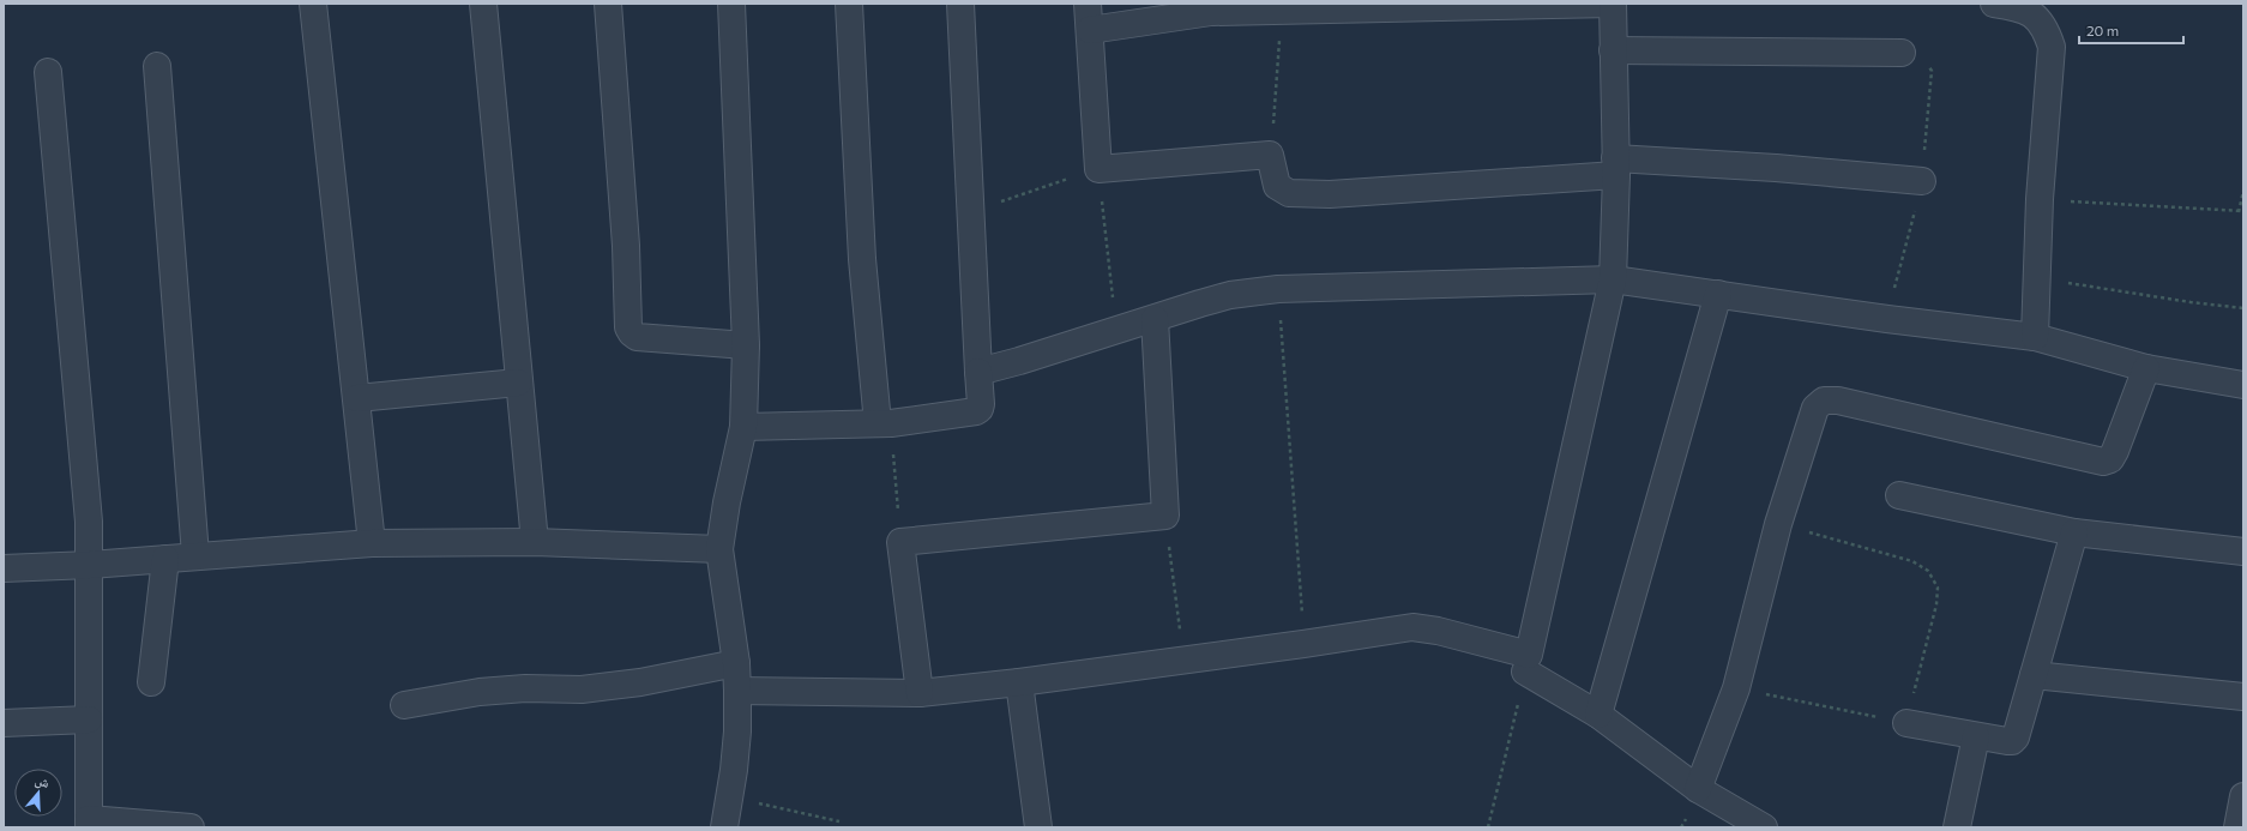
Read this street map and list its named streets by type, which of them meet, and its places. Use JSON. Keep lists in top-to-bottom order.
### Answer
{
  "scale_bar": "20 m",
  "north": "top"
}
